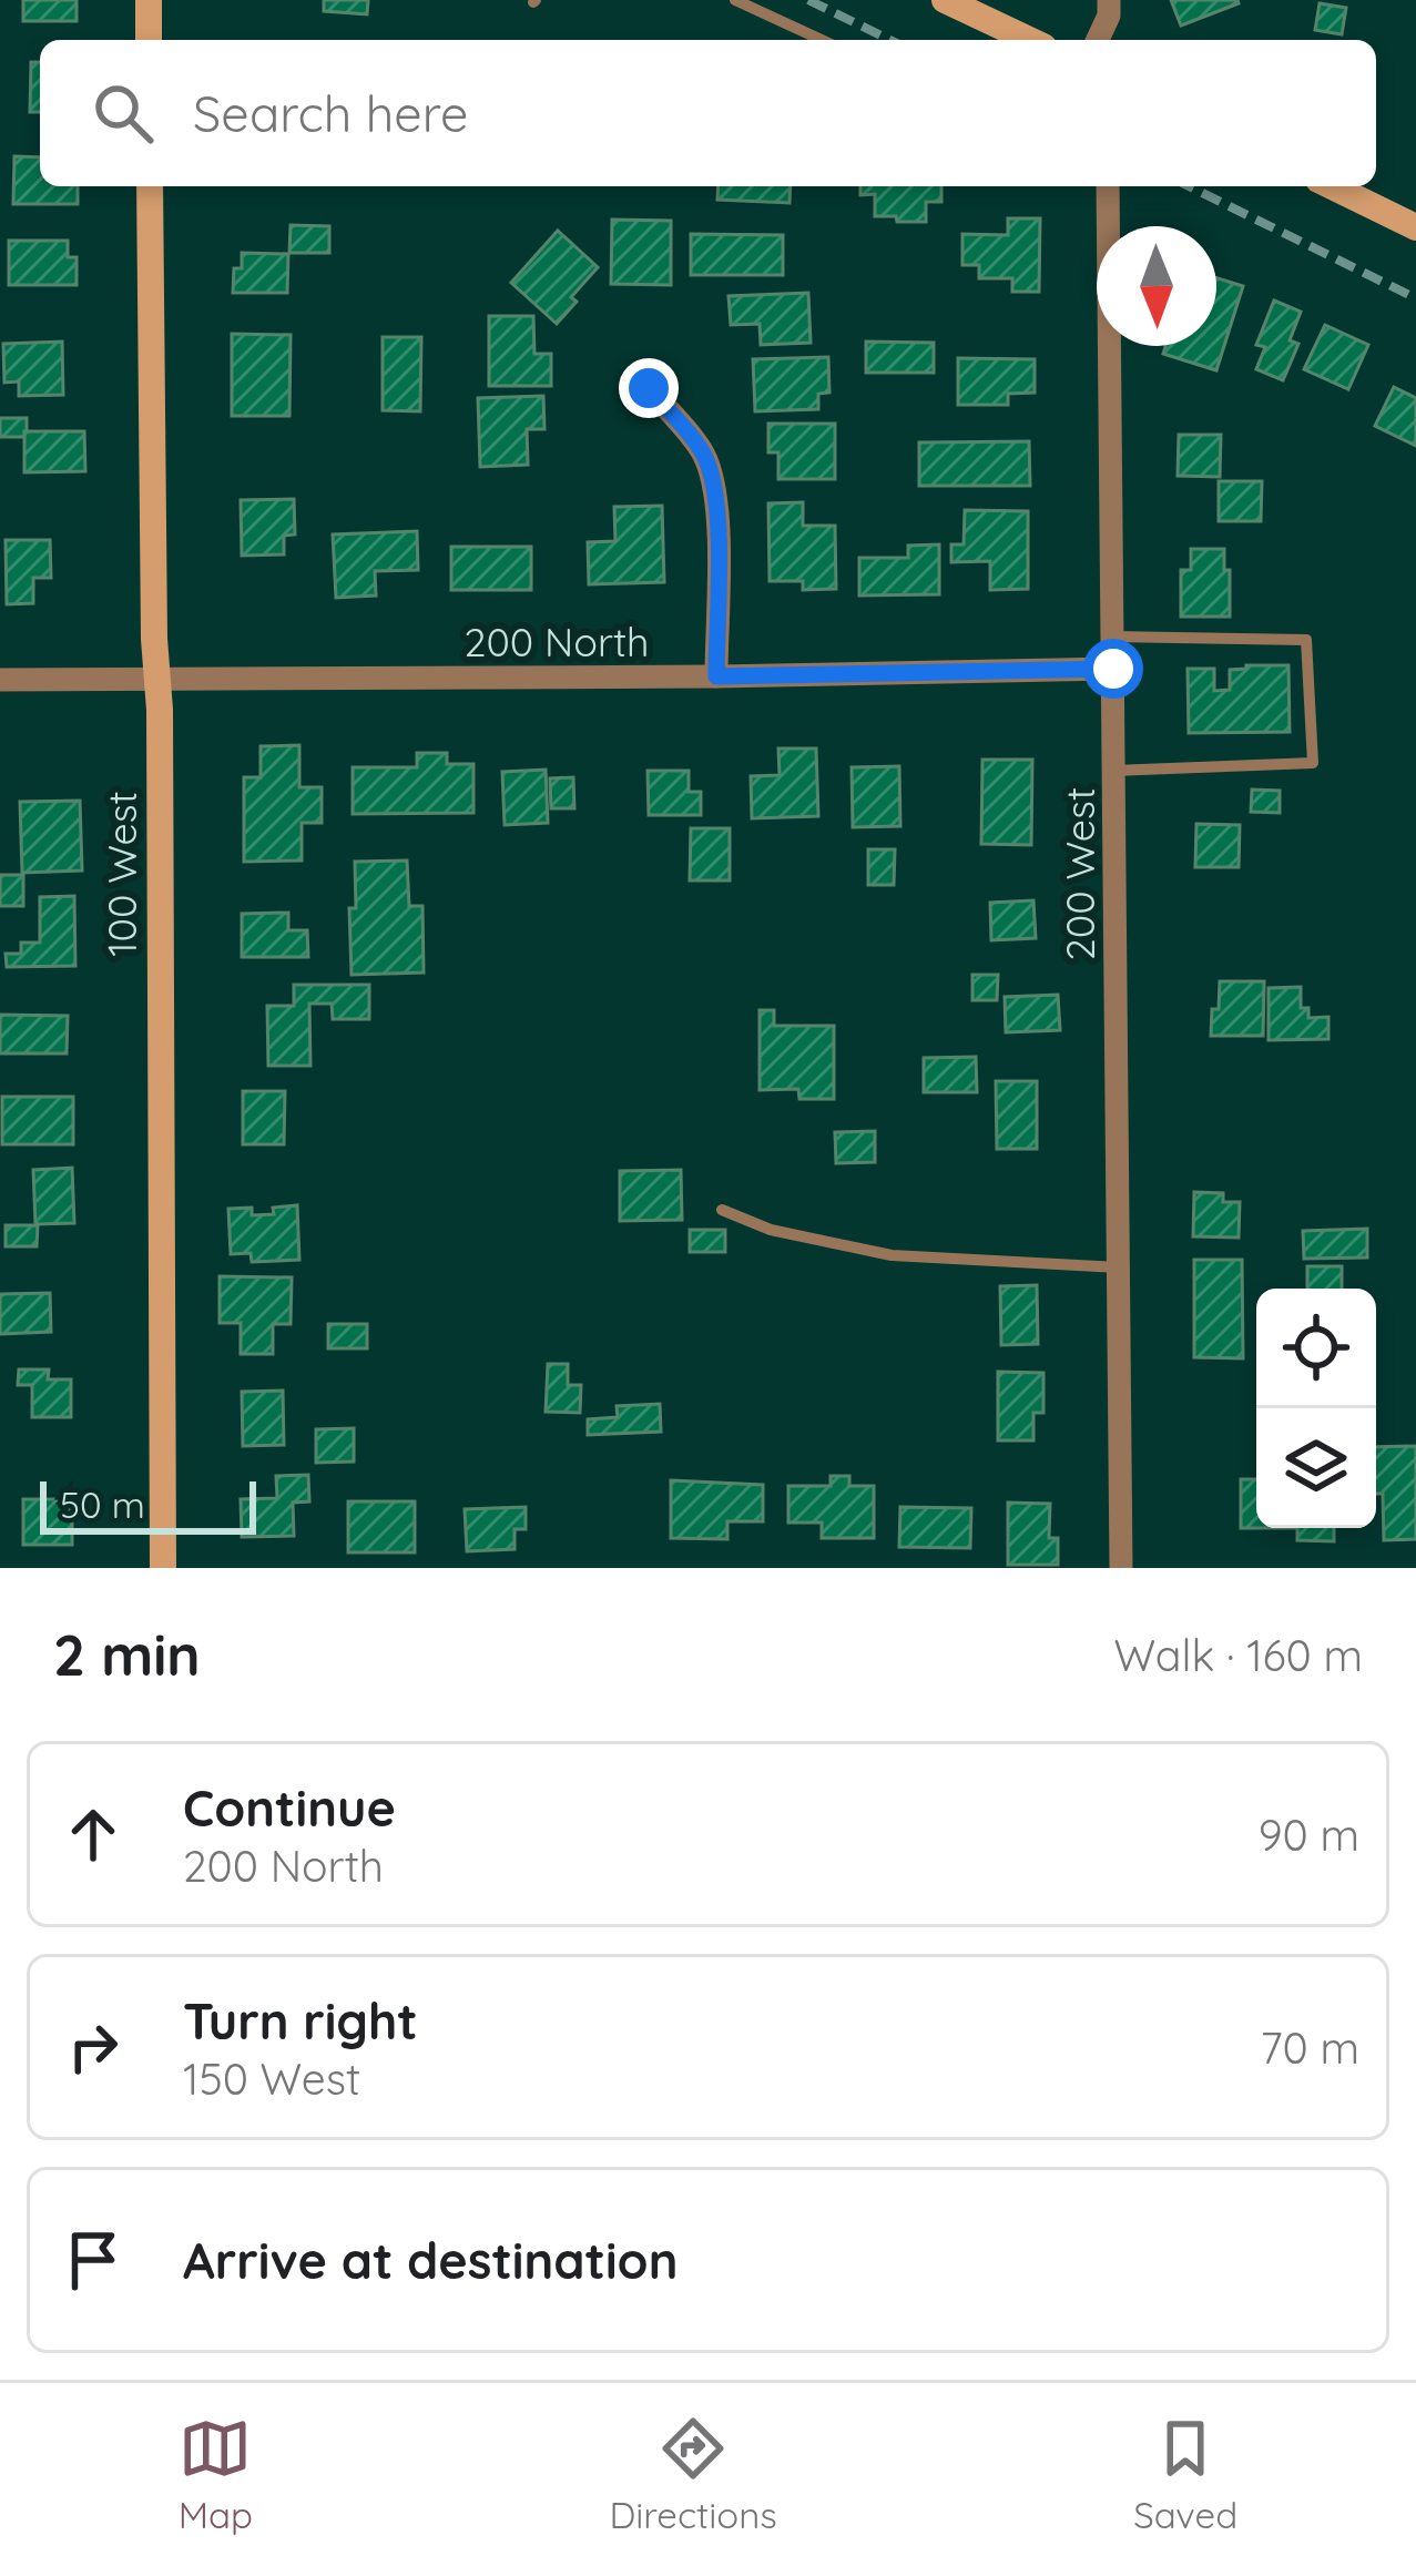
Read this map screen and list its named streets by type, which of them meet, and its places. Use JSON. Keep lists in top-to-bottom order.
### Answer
{
  "streets": {
    "street": ["200 North", "100 West", "200 West"]
  },
  "crossings": [
    ["200 North", "100 West"],
    ["200 North", "200 West"]
  ],
  "scale_bar": "50 m",
  "north": "bottom",
  "page": {
    "search": "Search here",
    "scale": "50 m",
    "heading": ["2 min", "Walk · 160 m"],
    "list": [
      ["Continue", "200 North", "90 m"],
      ["Turn right", "150 West", "70 m"],
      "Arrive at destination"
    ],
    "nav": ["Map", "Directions", "Saved"]
  }
}
